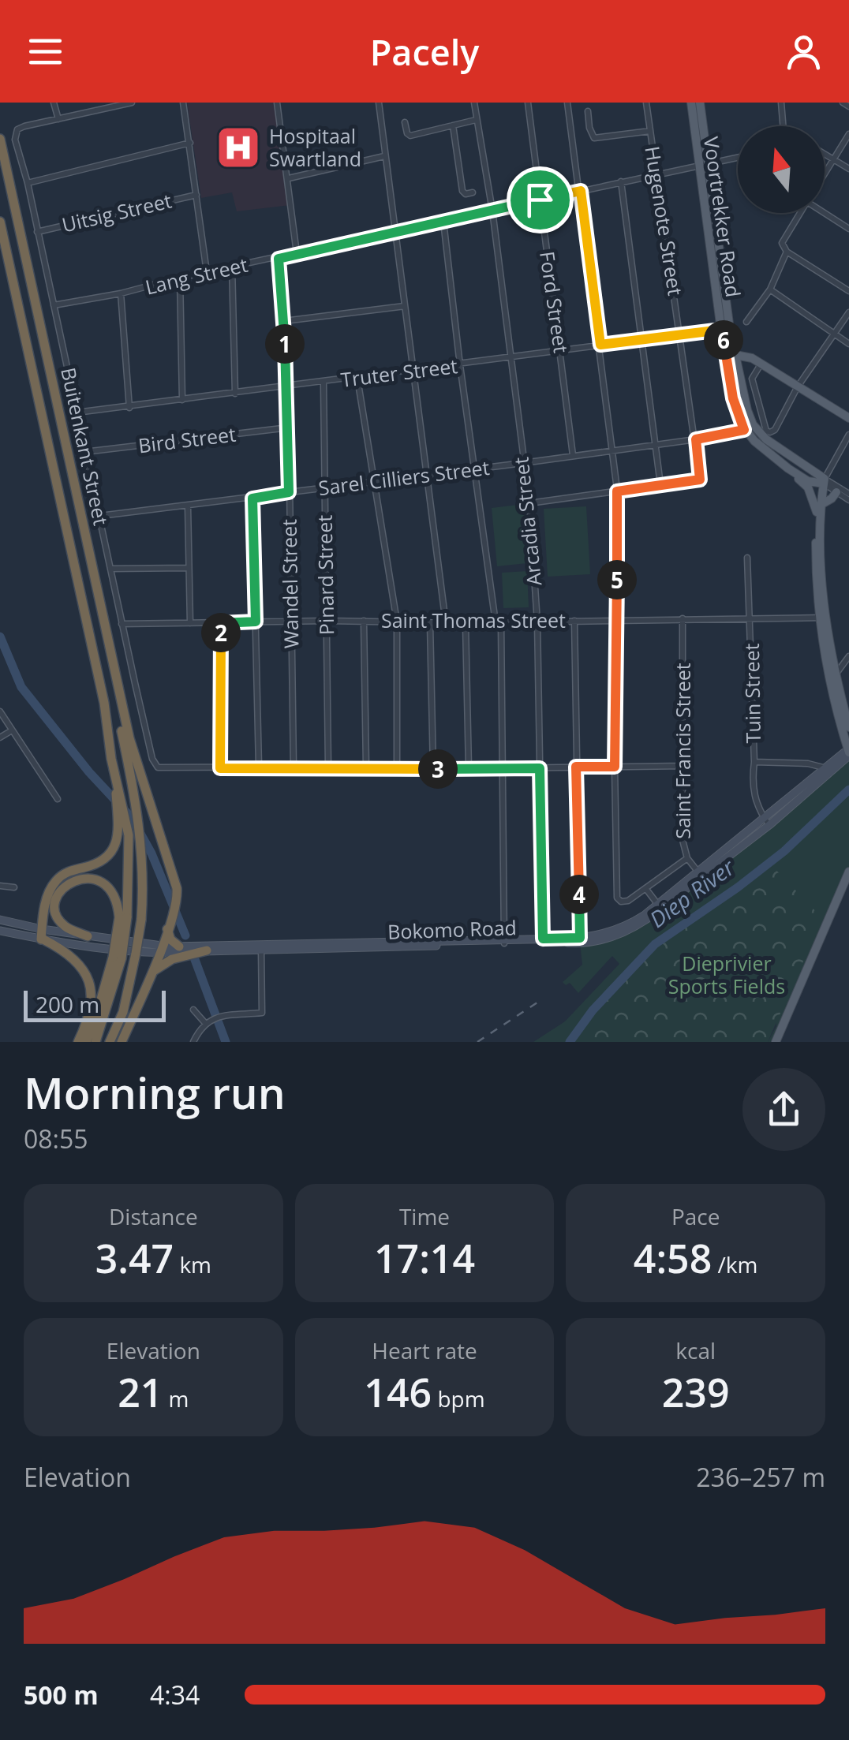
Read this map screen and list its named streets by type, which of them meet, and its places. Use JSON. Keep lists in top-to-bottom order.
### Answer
{
  "streets": {
    "main road": ["Voortrekker Road", "Bokomo Road"],
    "street": [
      "Uitsig Street",
      "Hugenote Street",
      "Lang Street",
      "Ford Street",
      "Truter Street",
      "Bird Street",
      "Buitenkant Street",
      "Sarel Cilliers Street",
      "Arcadia Street",
      "Pinard Street",
      "Wandel Street",
      "Saint Thomas Street",
      "Tuin Street",
      "Saint Francis Street"
    ]
  },
  "crossings": [
    ["Uitsig Street", "Buitenkant Street"],
    ["Voortrekker Road", "Lang Street"],
    ["Voortrekker Road", "Truter Street"],
    ["Voortrekker Road", "Sarel Cilliers Street"],
    ["Hugenote Street", "Lang Street"],
    ["Hugenote Street", "Truter Street"],
    ["Hugenote Street", "Sarel Cilliers Street"],
    ["Lang Street", "Ford Street"],
    ["Lang Street", "Buitenkant Street"],
    ["Lang Street", "Arcadia Street"],
    ["Lang Street", "Wandel Street"],
    ["Ford Street", "Truter Street"],
    ["Ford Street", "Sarel Cilliers Street"],
    ["Truter Street", "Buitenkant Street"],
    ["Truter Street", "Arcadia Street"],
    ["Truter Street", "Pinard Street"],
    ["Truter Street", "Wandel Street"],
    ["Bird Street", "Buitenkant Street"],
    ["Bird Street", "Wandel Street"],
    ["Buitenkant Street", "Sarel Cilliers Street"],
    ["Buitenkant Street", "Saint Thomas Street"],
    ["Sarel Cilliers Street", "Arcadia Street"],
    ["Sarel Cilliers Street", "Pinard Street"],
    ["Sarel Cilliers Street", "Wandel Street"],
    ["Arcadia Street", "Saint Thomas Street"],
    ["Arcadia Street", "Bokomo Road"],
    ["Pinard Street", "Saint Thomas Street"],
    ["Wandel Street", "Saint Thomas Street"],
    ["Saint Thomas Street", "Tuin Street"],
    ["Saint Thomas Street", "Saint Francis Street"],
    ["Tuin Street", "Bokomo Road"],
    ["Saint Francis Street", "Bokomo Road"]
  ],
  "water": ["Diep River"],
  "parks": ["Dieprivier Sports Fields"],
  "places": {
    "hospital": ["Hospitaal Swartland"]
  },
  "scale_bar": "200 m",
  "north": "top",
  "page": {
    "header": "Pacely",
    "pins": [
      "6",
      "1",
      "5",
      "2",
      "3",
      "4"
    ],
    "scale": "200 m",
    "heading": ["Morning run", "08:55"],
    "stats": [
      ["Distance", "3.47 km"],
      ["Time", "17:14"],
      ["Pace", "4:58 /km"],
      ["Elevation", "21 m"],
      ["Heart rate", "146 bpm"],
      ["kcal", "239"]
    ],
    "chart": ["Elevation", "236–257 m"],
    "list": [
      {
        "name": "500 m",
        "note": "4:34"
      }
    ]
  }
}
